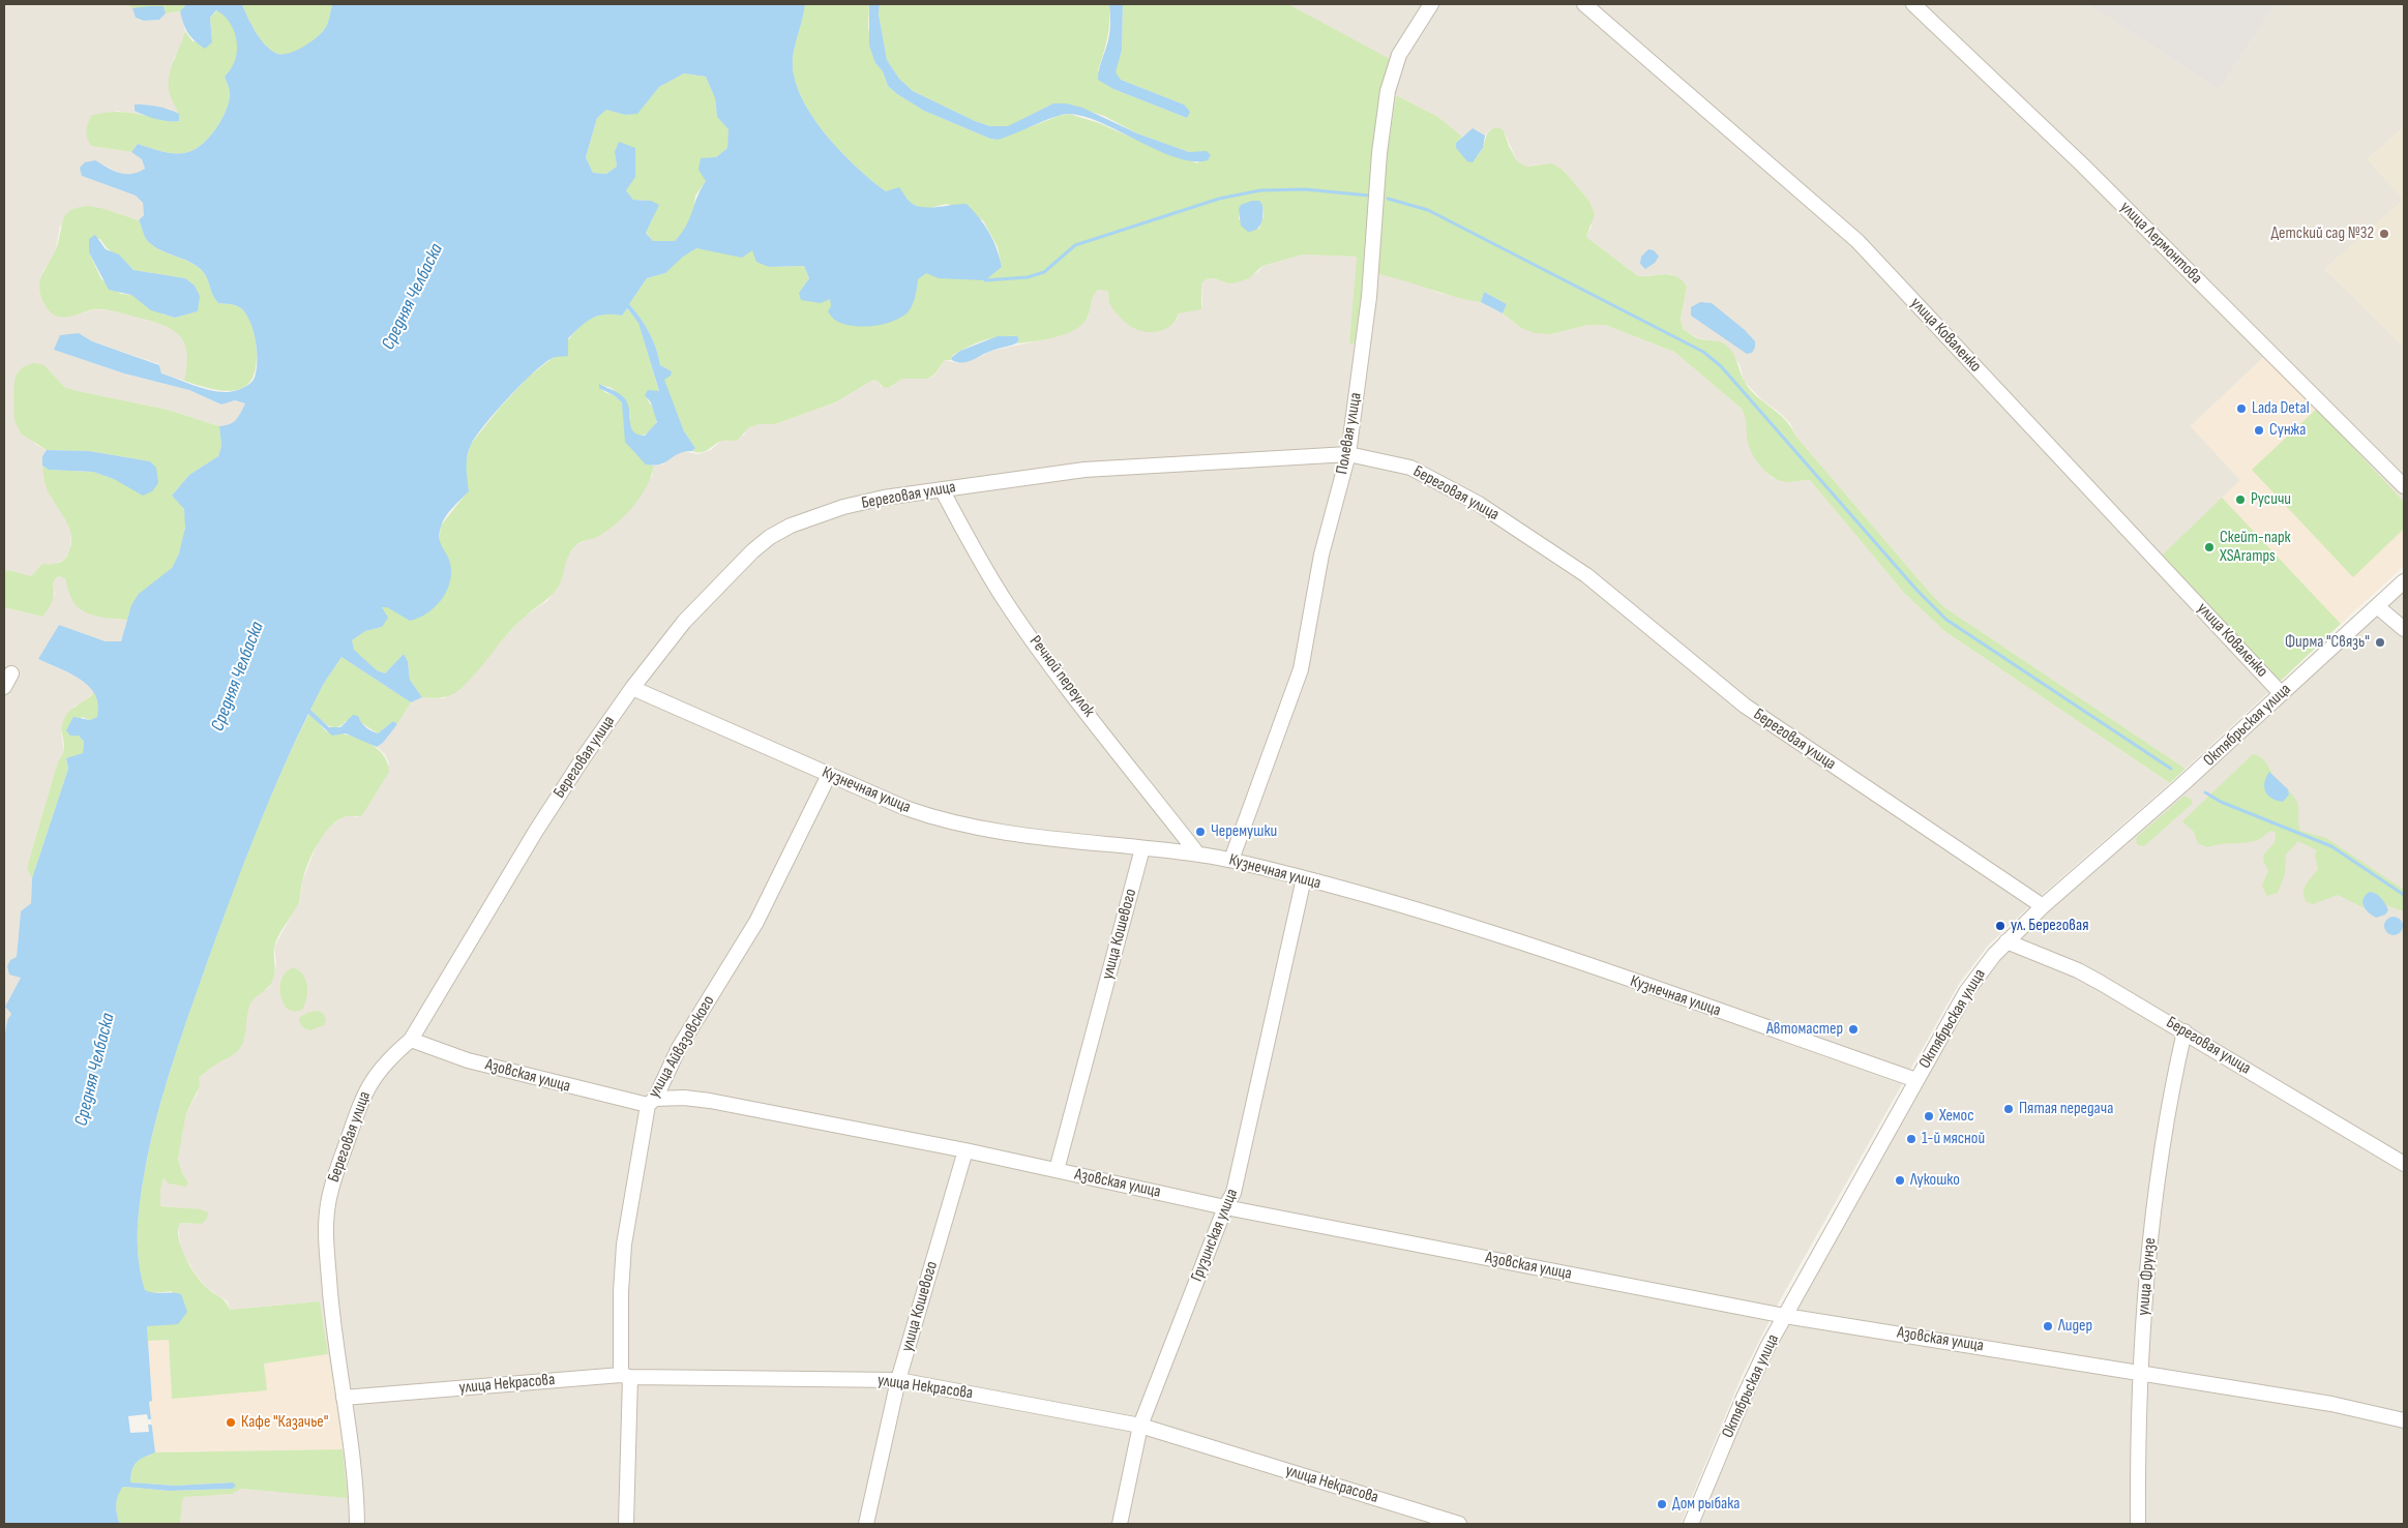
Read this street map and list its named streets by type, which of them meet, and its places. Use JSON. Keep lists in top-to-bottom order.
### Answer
{
  "streets": {
    "street": [
      "улица Лермонтова",
      "улица Коваленко",
      "Полевая улица",
      "Береговая улица",
      "Речной переулок",
      "Октябрьская улица",
      "Кузнечная улица",
      "улица Кошевого",
      "улица Айвазовского",
      "Азовская улица",
      "Грузинская улица",
      "улица Фрунзе",
      "улица Некрасова"
    ]
  },
  "crossings": [
    ["улица Коваленко", "Октябрьская улица"],
    ["Полевая улица", "Береговая улица"],
    ["Полевая улица", "Кузнечная улица"],
    ["Береговая улица", "Речной переулок"],
    ["Береговая улица", "Октябрьская улица"],
    ["Береговая улица", "Кузнечная улица"],
    ["Береговая улица", "Азовская улица"],
    ["Береговая улица", "улица Фрунзе"],
    ["Береговая улица", "улица Некрасова"],
    ["Речной переулок", "Кузнечная улица"],
    ["Октябрьская улица", "Кузнечная улица"],
    ["Октябрьская улица", "Азовская улица"],
    ["Кузнечная улица", "улица Кошевого"],
    ["Кузнечная улица", "улица Айвазовского"],
    ["Кузнечная улица", "Грузинская улица"],
    ["улица Кошевого", "Азовская улица"],
    ["улица Кошевого", "улица Некрасова"],
    ["улица Айвазовского", "Азовская улица"],
    ["улица Айвазовского", "улица Некрасова"],
    ["Азовская улица", "Грузинская улица"],
    ["Азовская улица", "улица Фрунзе"],
    ["Грузинская улица", "улица Некрасова"]
  ],
  "water": ["Средняя Челбаска"],
  "places": [
    "Детский сад №32",
    "Lada Detal",
    "Сунжа",
    "Русичи",
    "Скейт-парк XSAramps",
    "Фирма \"Связь\"",
    "Черемушки",
    "ул. Береговая",
    "Автомастер",
    "Пятая передача",
    "Хемос",
    "1-й мясной",
    "Лукошко",
    "Лидер",
    "Кафе \"Казачье\"",
    "Дом рыбака"
  ]
}
